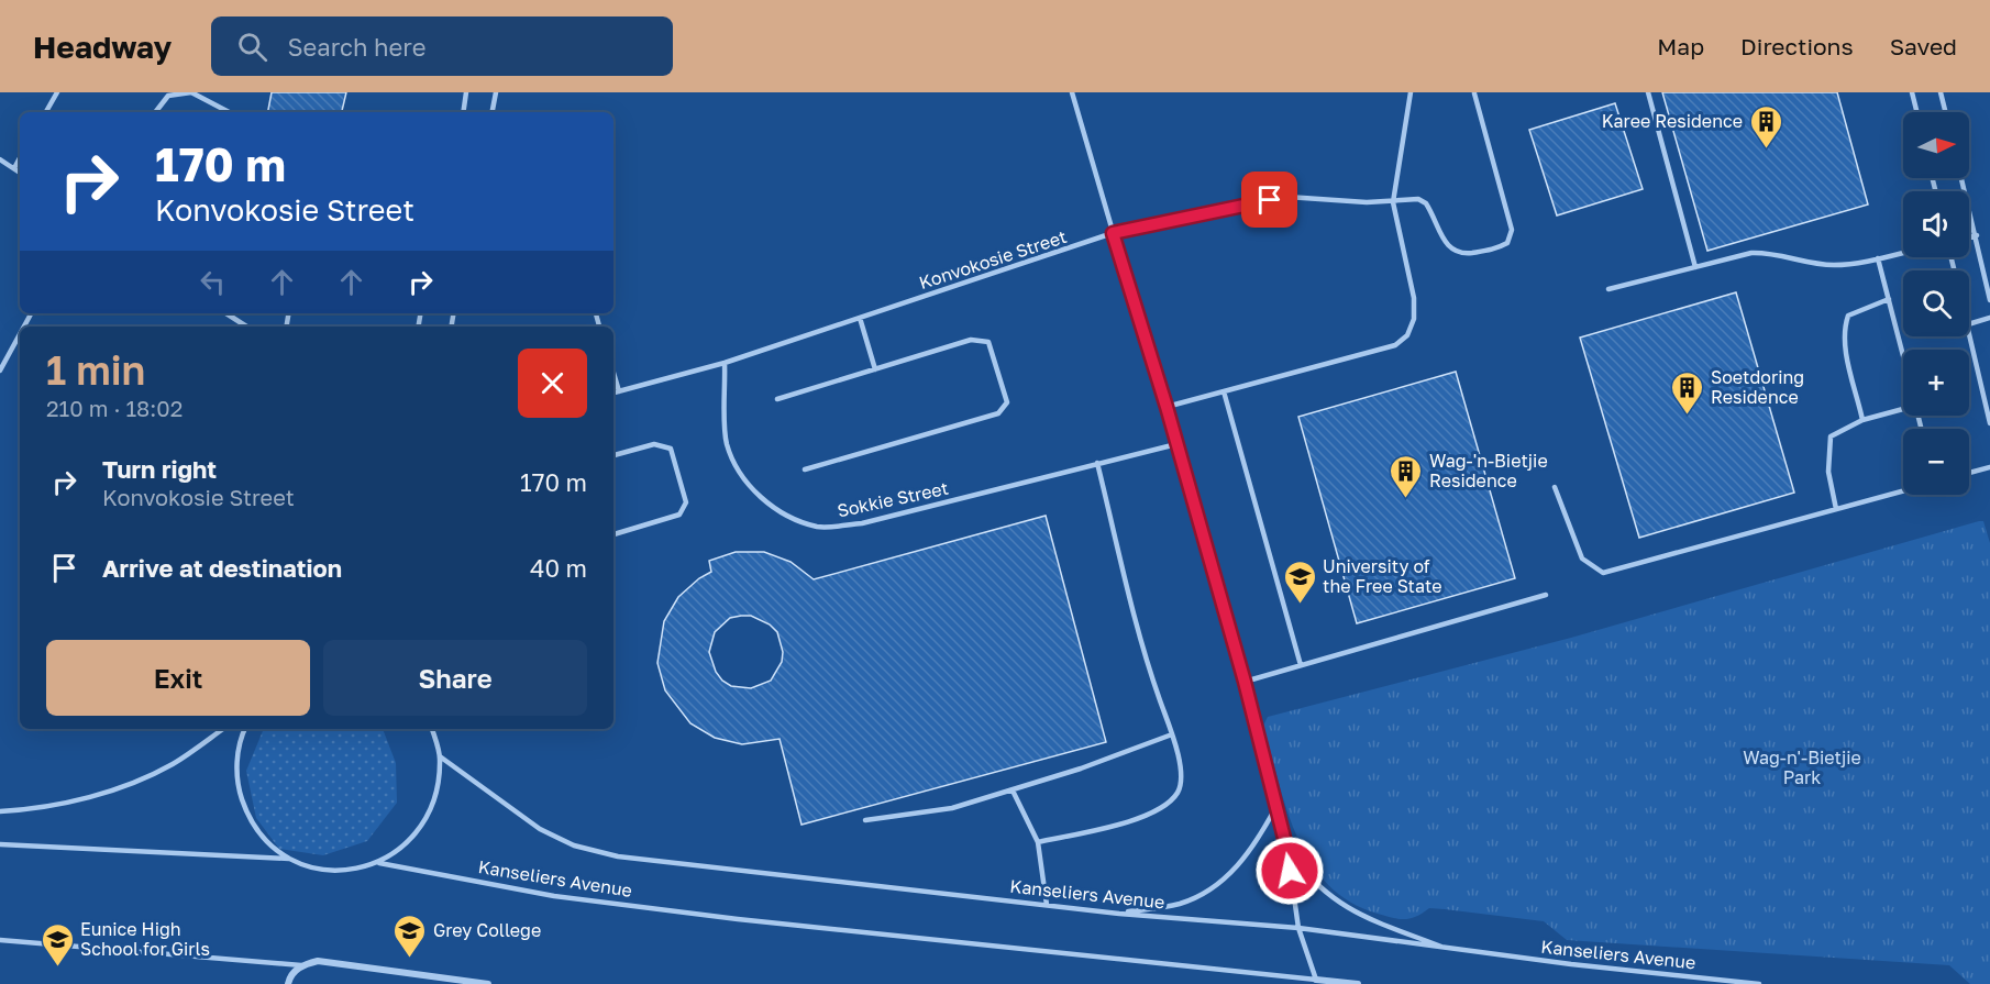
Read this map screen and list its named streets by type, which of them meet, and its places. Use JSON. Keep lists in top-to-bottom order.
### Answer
{
  "streets": {
    "street": ["Kanseliers Avenue"],
    "lane": ["Konvokosie Street", "Sokkie Street"]
  },
  "crossings": [
    ["Konvokosie Street", "Sokkie Street"]
  ],
  "parks": ["Wag-n'-Bietjie Park"],
  "places": {
    "building": ["Karee Residence", "Soetdoring Residence", "Wag-'n-Bietjie Residence"],
    "school or university": ["University of the Free State", "Grey College", "Eunice High School for Girls"]
  },
  "north": "right",
  "page": {
    "header": "Headway",
    "search": "Search here",
    "nav": ["Map", "Directions", "Saved"],
    "map_buttons": ["+", "−"],
    "turn": ["170 m", "Konvokosie Street"],
    "heading": ["1 min", "210 m · 18:02"],
    "list": [
      {
        "name": "Turn right",
        "note": "Konvokosie Street",
        "value": "170 m"
      },
      {
        "name": "Arrive at destination",
        "value": "40 m"
      }
    ],
    "buttons": ["Exit", "Share"]
  }
}
